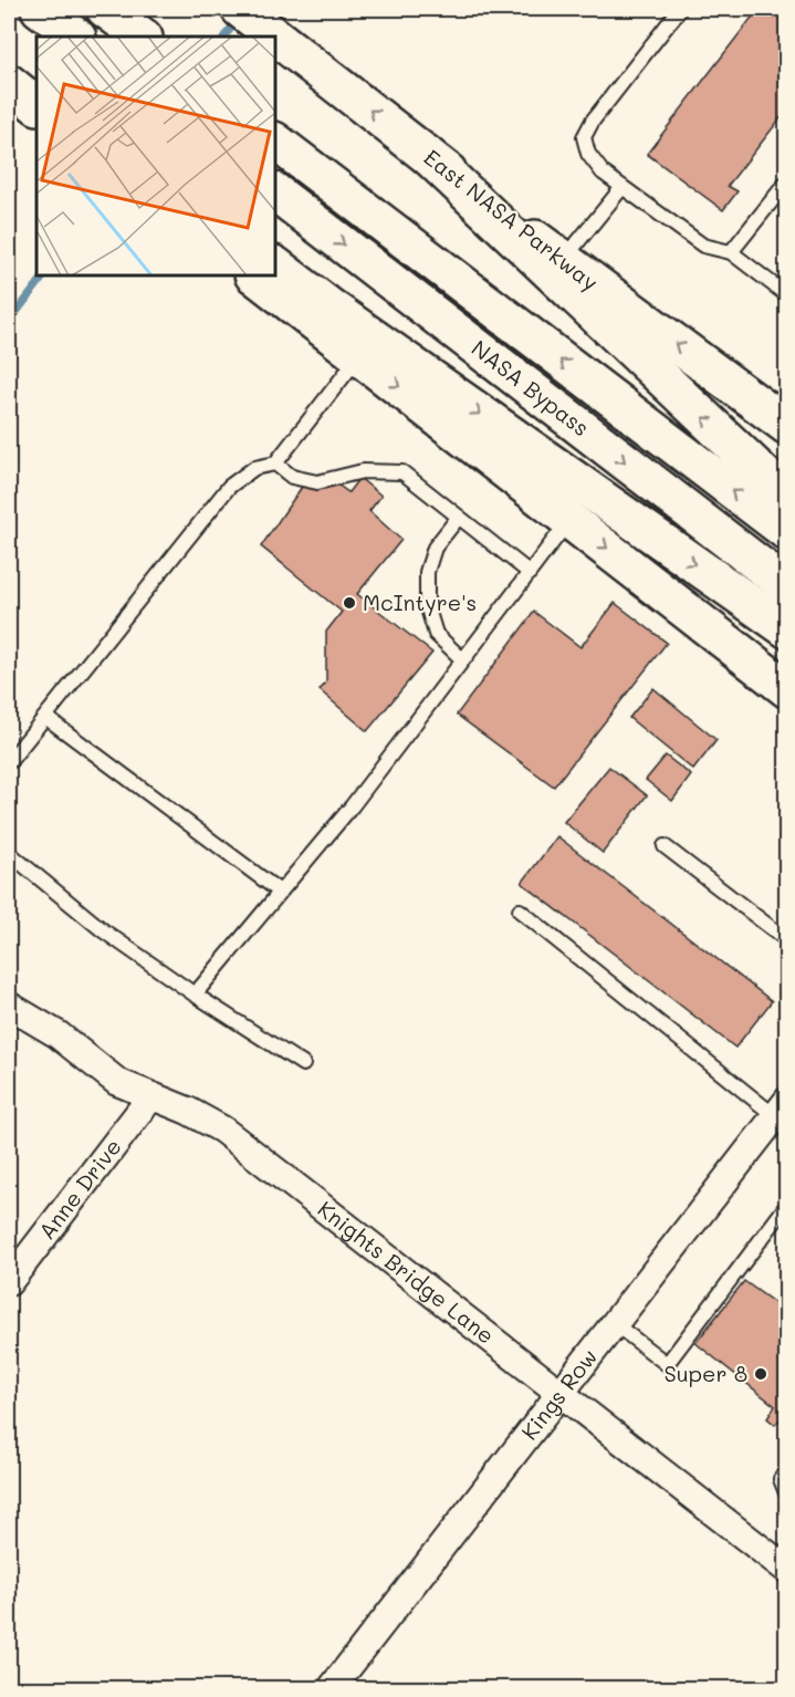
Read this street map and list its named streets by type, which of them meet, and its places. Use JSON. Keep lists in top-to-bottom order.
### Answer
{
  "streets": {
    "main road": ["East NASA Parkway", "NASA Bypass"],
    "street": ["Anne Drive", "Knights Bridge Lane", "Kings Row"]
  },
  "crossings": [
    ["Anne Drive", "Knights Bridge Lane"],
    ["Knights Bridge Lane", "Kings Row"]
  ],
  "places": ["McIntyre's", "Super 8"]
}
